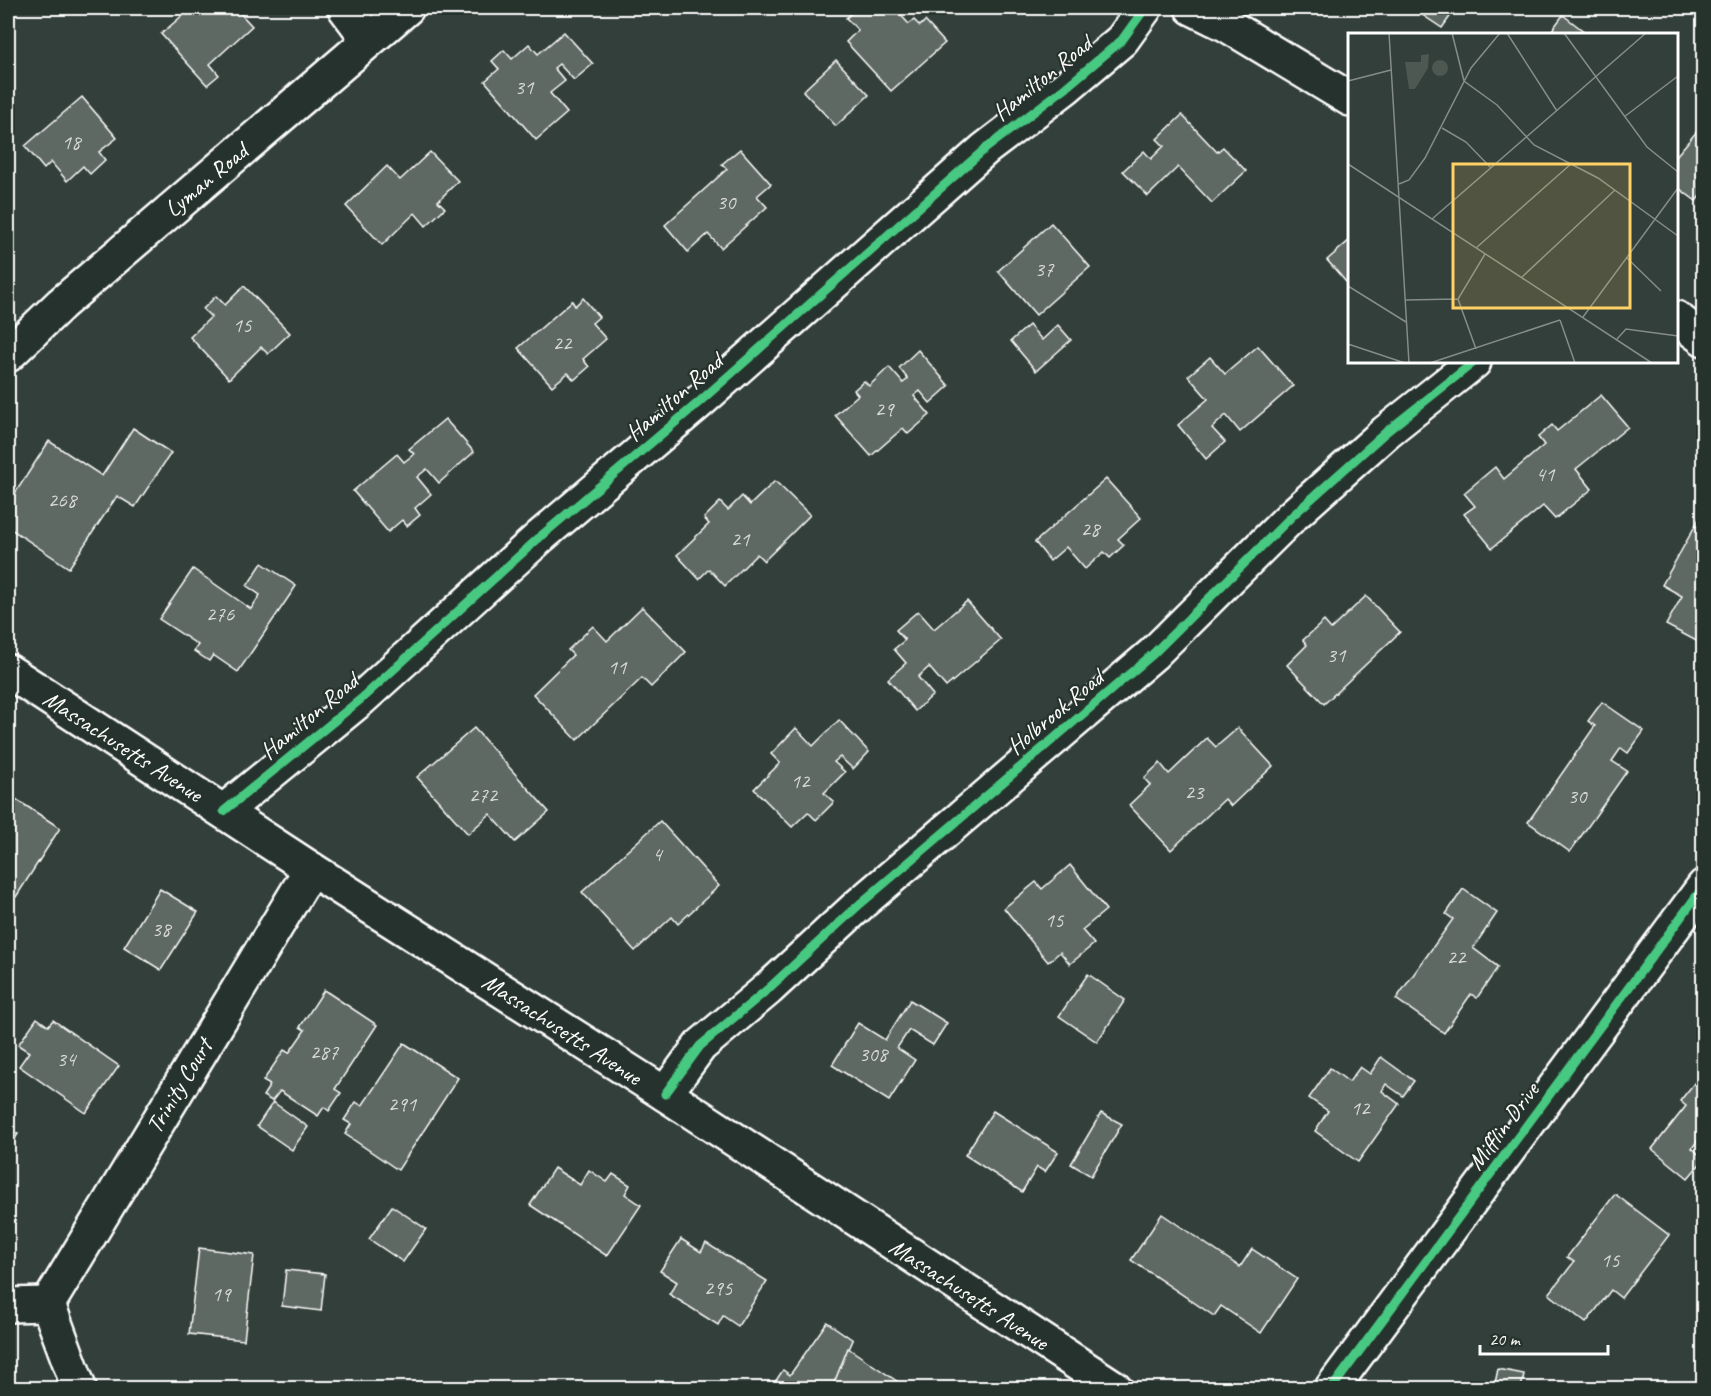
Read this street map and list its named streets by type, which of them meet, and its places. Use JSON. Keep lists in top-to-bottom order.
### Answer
{
  "streets": {
    "street": [
      "Hamilton Road",
      "Lyman Road",
      "Holbrook Road",
      "Massachusetts Avenue",
      "Trinity Court",
      "Mifflin Drive"
    ]
  },
  "crossings": [
    ["Hamilton Road", "Massachusetts Avenue"],
    ["Holbrook Road", "Massachusetts Avenue"],
    ["Massachusetts Avenue", "Trinity Court"]
  ],
  "house_numbers": [
    "31",
    "18",
    "30",
    "37",
    "15",
    "22",
    "29",
    "41",
    "268",
    "28",
    "21",
    "276",
    "31",
    "11",
    "12",
    "23",
    "272",
    "30",
    "4",
    "15",
    "38",
    "22",
    "287",
    "308",
    "34",
    "291",
    "12",
    "15",
    "295",
    "19"
  ],
  "scale_bar": "20 m"
}
